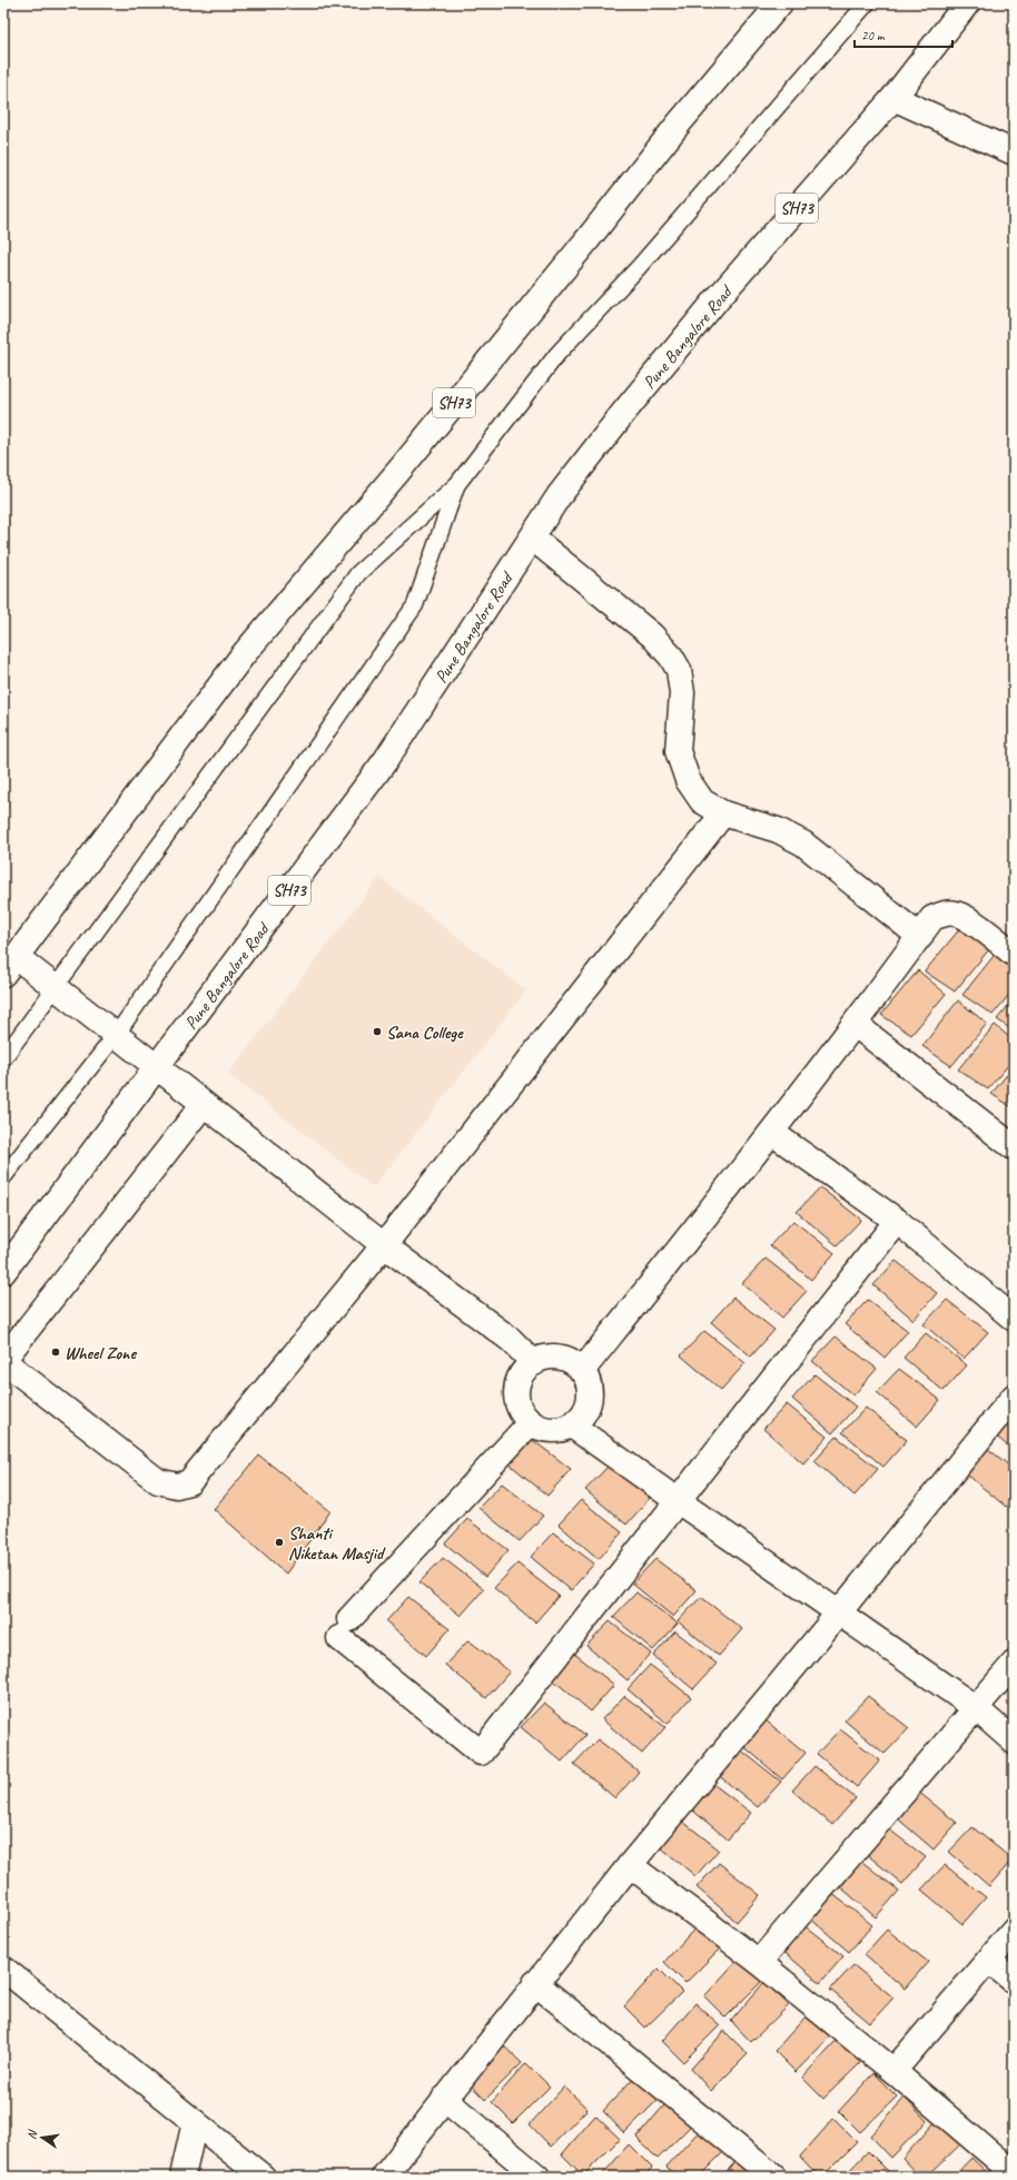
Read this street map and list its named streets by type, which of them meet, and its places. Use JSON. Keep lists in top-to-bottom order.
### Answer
{
  "streets": {
    "street": ["SH73", "Pune Bangalore Road"]
  },
  "places": ["Sana College", "Wheel Zone", "Shanti Niketan Masjid"],
  "scale_bar": "20 m",
  "north": "left"
}
